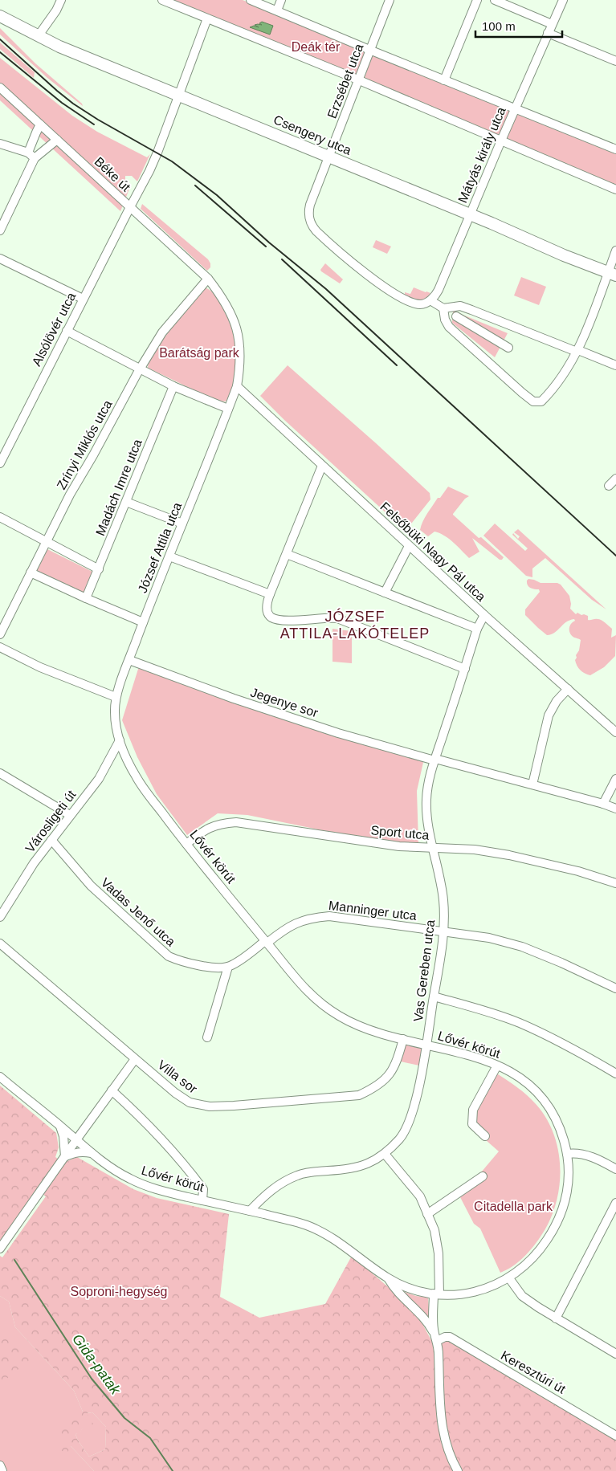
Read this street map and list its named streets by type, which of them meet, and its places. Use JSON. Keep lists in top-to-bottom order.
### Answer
{
  "streets": {
    "main road": ["Csengery utca"],
    "street": [
      "Erzsébet utca",
      "Mátyás király utca",
      "Béke út",
      "Alsólövér utca",
      "Zrínyi Miklós utca",
      "Madách Imre utca",
      "József Attila utca",
      "Felsőbüki Nagy Pál utca",
      "Jegenye sor",
      "Városligeti út",
      "Sport utca",
      "Lővér körút",
      "Manninger utca",
      "Vadas Jenő utca",
      "Vas Gereben utca",
      "Villa sor",
      "Keresztúri út"
    ]
  },
  "crossings": [
    ["Erzsébet utca", "Csengery utca"],
    ["Erzsébet utca", "Mátyás király utca"],
    ["Csengery utca", "Mátyás király utca"],
    ["Csengery utca", "Alsólövér utca"],
    ["Béke út", "Alsólövér utca"],
    ["Béke út", "Zrínyi Miklós utca"],
    ["József Attila utca", "Jegenye sor"],
    ["József Attila utca", "Lővér körút"],
    ["Felsőbüki Nagy Pál utca", "Vas Gereben utca"],
    ["Jegenye sor", "Vas Gereben utca"],
    ["Városligeti út", "Lővér körút"],
    ["Városligeti út", "Vadas Jenő utca"],
    ["Sport utca", "Lővér körút"],
    ["Sport utca", "Vas Gereben utca"],
    ["Lővér körút", "Manninger utca"],
    ["Lővér körút", "Vas Gereben utca"],
    ["Lővér körút", "Villa sor"],
    ["Manninger utca", "Vas Gereben utca"]
  ],
  "districts": ["JÓZSEF ATTILA-LAKÓTELEP"],
  "water": ["Gida-patak"],
  "parks": [
    "Deák tér",
    "Barátság park",
    "Citadella park",
    "Soproni-hegység"
  ],
  "scale_bar": "100 m"
}
